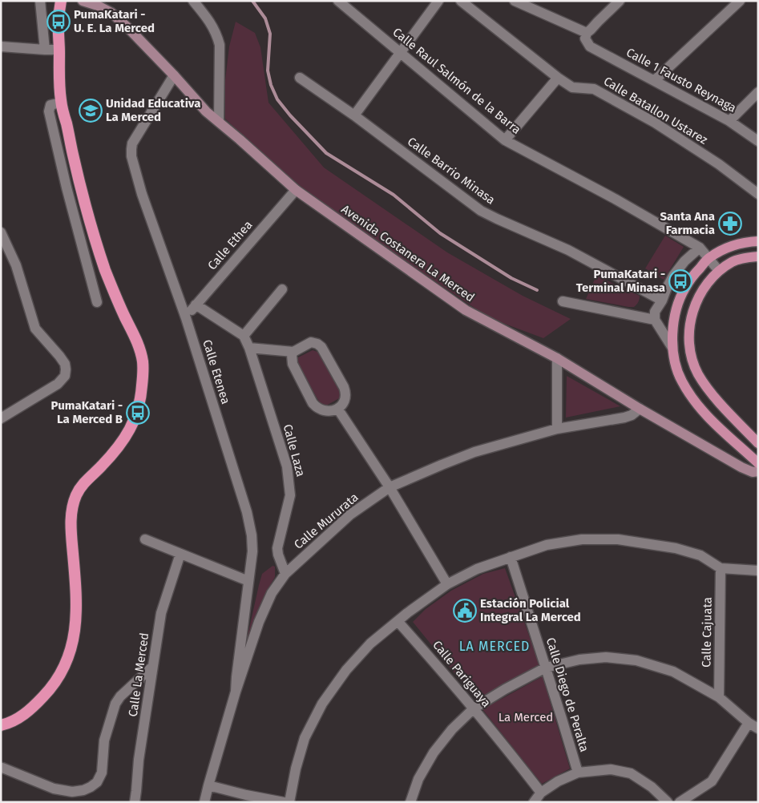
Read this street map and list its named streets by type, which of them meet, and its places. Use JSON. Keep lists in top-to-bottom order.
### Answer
{
  "streets": {
    "main road": ["Avenida Costanera La Merced"],
    "street": [
      "Calle 1 Fausto Reynaga",
      "Calle Raul Salmón de la Barra",
      "Calle Batallon Ustarez",
      "Calle Barrio Minasa",
      "Calle Ethea",
      "Calle Etenea",
      "Calle Laza",
      "Calle Mururata",
      "Calle Cajuata",
      "Calle Pariguaya",
      "Calle La Merced",
      "Calle Diego de Peralta"
    ]
  },
  "crossings": [
    ["Calle Ethea", "Avenida Costanera La Merced"],
    ["Calle Ethea", "Calle Etenea"],
    ["Avenida Costanera La Merced", "Calle Etenea"],
    ["Avenida Costanera La Merced", "Calle Mururata"],
    ["Calle Etenea", "Calle Mururata"],
    ["Calle Laza", "Calle Mururata"]
  ],
  "districts": ["LA MERCED"],
  "parks": ["La Merced"],
  "places": {
    "bus stop": ["PumaKatari - U. E. La Merced", "PumaKatari - Terminal Minasa", "PumaKatari - La Merced B"],
    "school or university": ["Unidad Educativa La Merced"],
    "pharmacy": ["Santa Ana Farmacia"],
    "public building": ["Estación Policial Integral La Merced"]
  }
}
